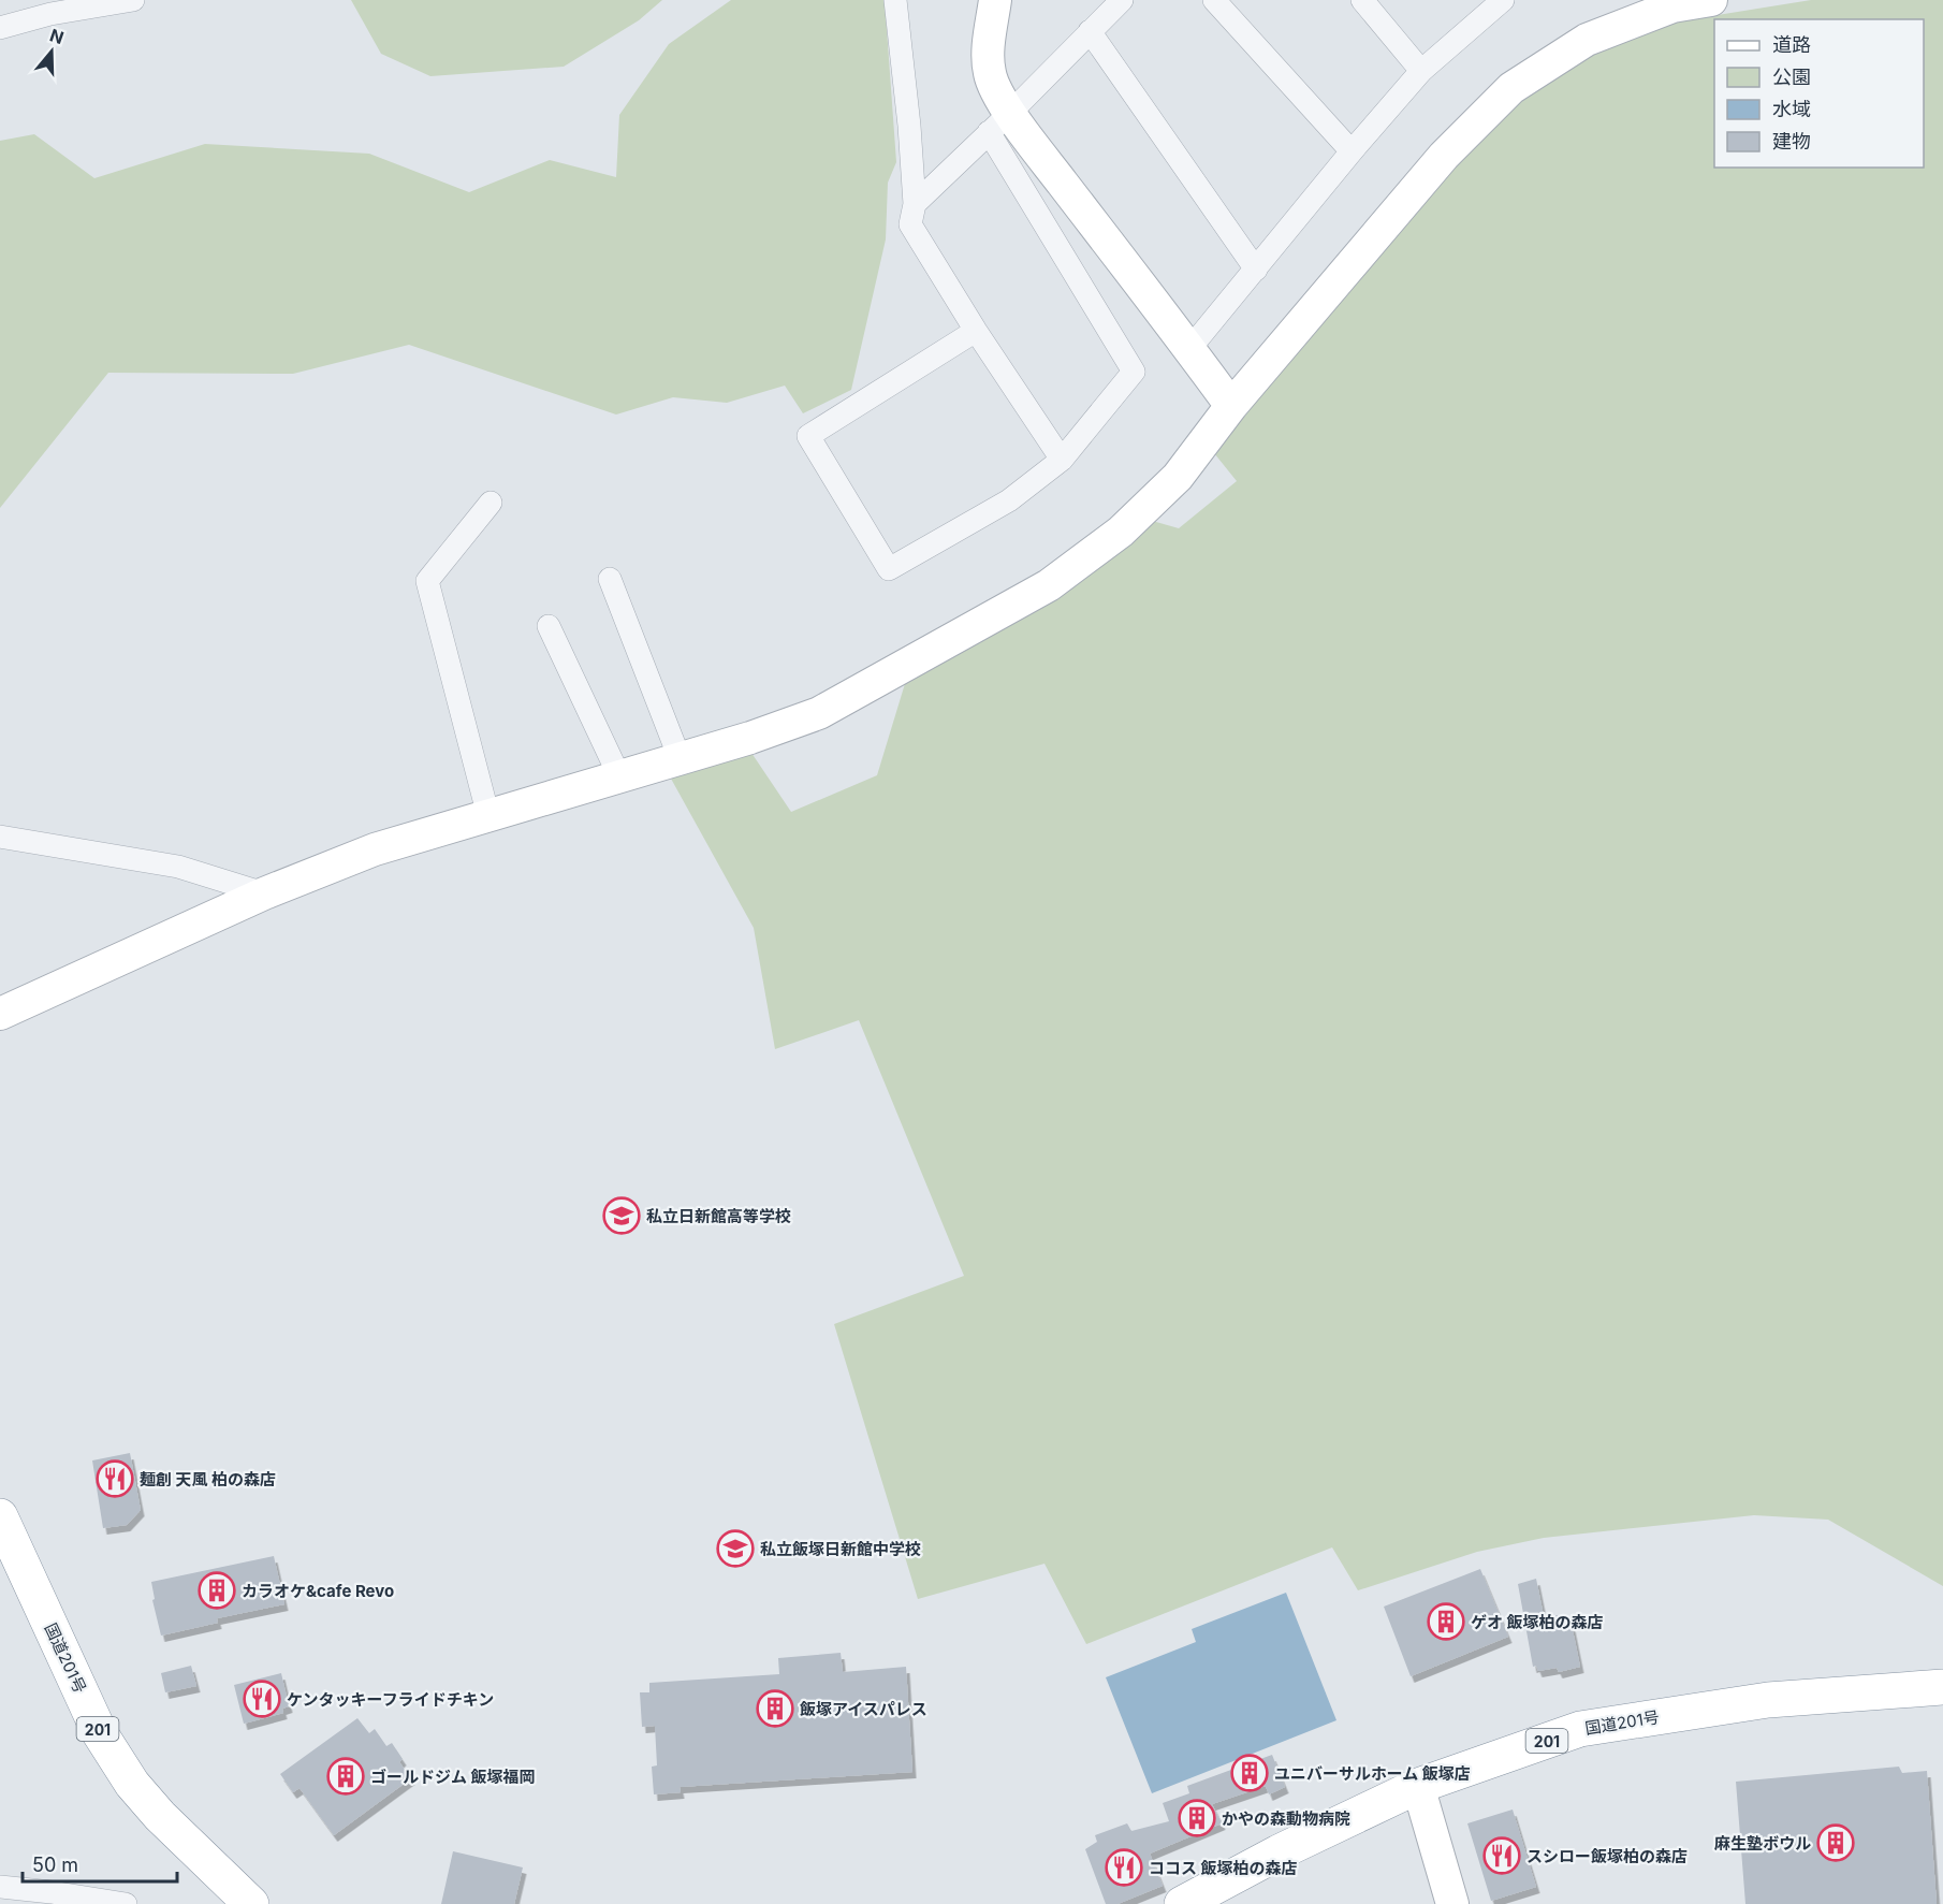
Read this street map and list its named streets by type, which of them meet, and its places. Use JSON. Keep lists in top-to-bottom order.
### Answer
{
  "streets": {
    "highway": ["国道201号", "201"]
  },
  "places": {
    "school or university": ["私立日新館高等学校", "私立飯塚日新館中学校"],
    "restaurant": [
      "麺創 天風 柏の森店",
      "ケンタッキーフライドチキン",
      "スシロー飯塚柏の森店",
      "ココス 飯塚柏の森店"
    ],
    "building": [
      "カラオケ&cafe Revo",
      "ゲオ 飯塚柏の森店",
      "飯塚アイスパレス",
      "ユニバーサルホーム 飯塚店",
      "ゴールドジム 飯塚福岡",
      "かやの森動物病院",
      "麻生塾ボウル"
    ]
  },
  "legend": [
    "道路",
    "公園",
    "水域",
    "建物"
  ],
  "scale_bar": "50 m",
  "north": "top"
}
